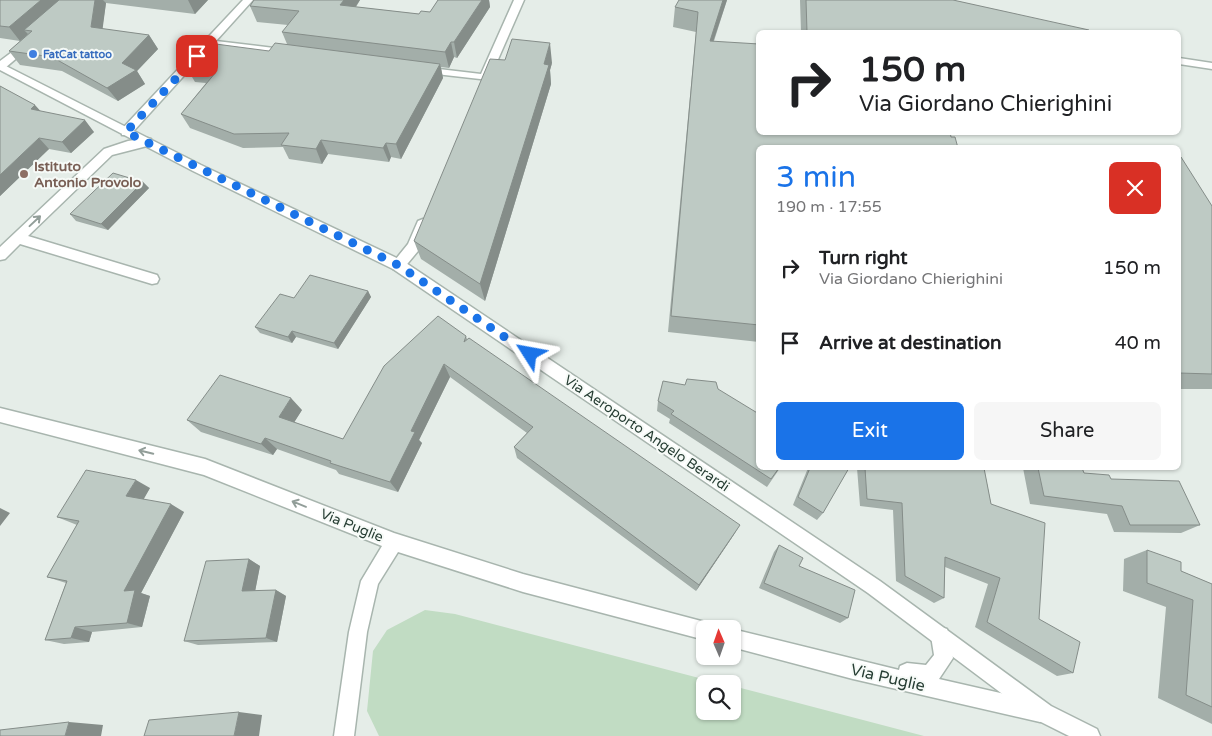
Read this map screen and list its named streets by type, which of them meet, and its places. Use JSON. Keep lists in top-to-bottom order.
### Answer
{
  "streets": {
    "street": ["Via Aeroporto Angelo Berardi", "Via Puglie"]
  },
  "crossings": [
    ["Via Aeroporto Angelo Berardi", "Via Puglie"]
  ],
  "one_way": ["Via Puglie"],
  "places": ["FatCat tattoo", "Istituto Antonio Provolo"],
  "north": "top",
  "page": {
    "turn": ["150 m", "Via Giordano Chierighini"],
    "heading": ["3 min", "190 m · 17:55"],
    "list": [
      {
        "name": "Turn right",
        "note": "Via Giordano Chierighini",
        "value": "150 m"
      },
      {
        "name": "Arrive at destination",
        "value": "40 m"
      }
    ],
    "buttons": ["Exit", "Share"]
  }
}
